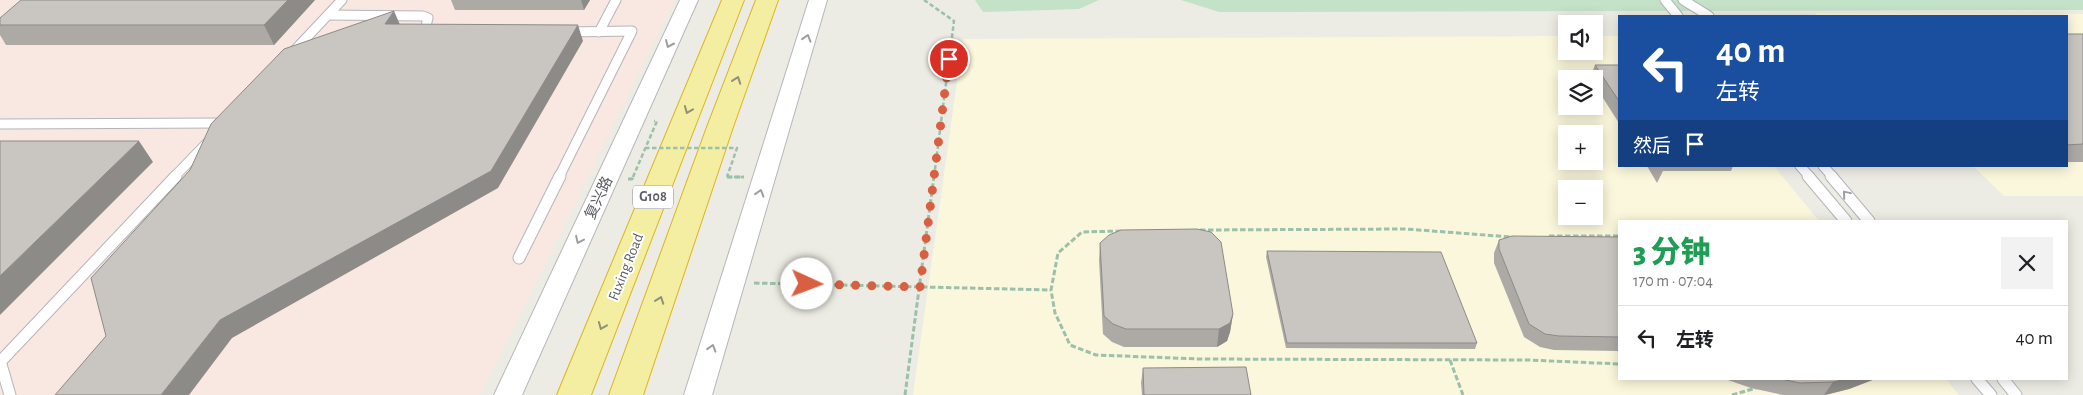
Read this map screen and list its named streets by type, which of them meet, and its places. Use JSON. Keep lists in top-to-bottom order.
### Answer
{
  "streets": {
    "highway": ["G108", "Fuxing Road"],
    "street": ["复兴路"]
  },
  "page": {
    "map_buttons": ["+", "−"],
    "turn": ["40 m", "左转"],
    "then": "然后",
    "heading": ["3 分钟", "170 m · 07:04"],
    "list": [
      {
        "name": "左转",
        "value": "40 m"
      }
    ]
  }
}
